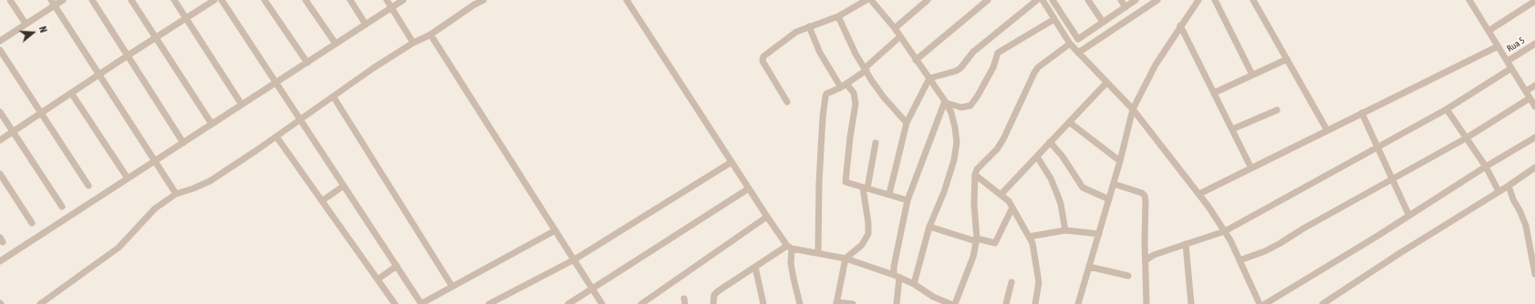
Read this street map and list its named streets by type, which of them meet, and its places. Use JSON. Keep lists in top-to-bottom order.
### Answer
{
  "streets": {
    "street": ["Rua 5"]
  },
  "north": "right"
}
